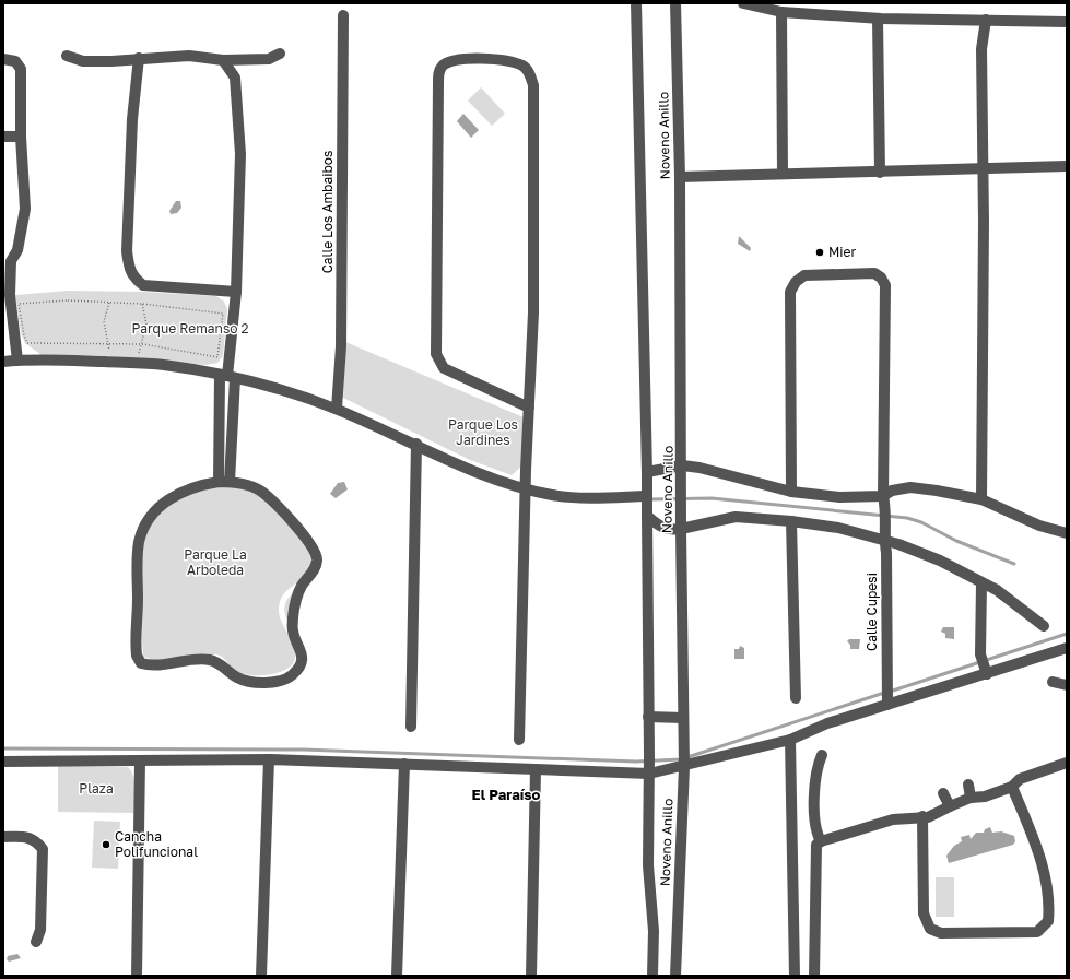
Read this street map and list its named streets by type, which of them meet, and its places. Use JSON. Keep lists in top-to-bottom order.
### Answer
{
  "streets": {
    "street": ["Noveno Anillo", "Calle Los Ambaibos", "Calle Cupesi"]
  },
  "districts": ["El Paraíso"],
  "parks": [
    "Parque Remanso 2",
    "Parque Los Jardines",
    "Parque La Arboleda",
    "Plaza"
  ],
  "places": ["Mier", "Cancha Polifuncional"]
}
